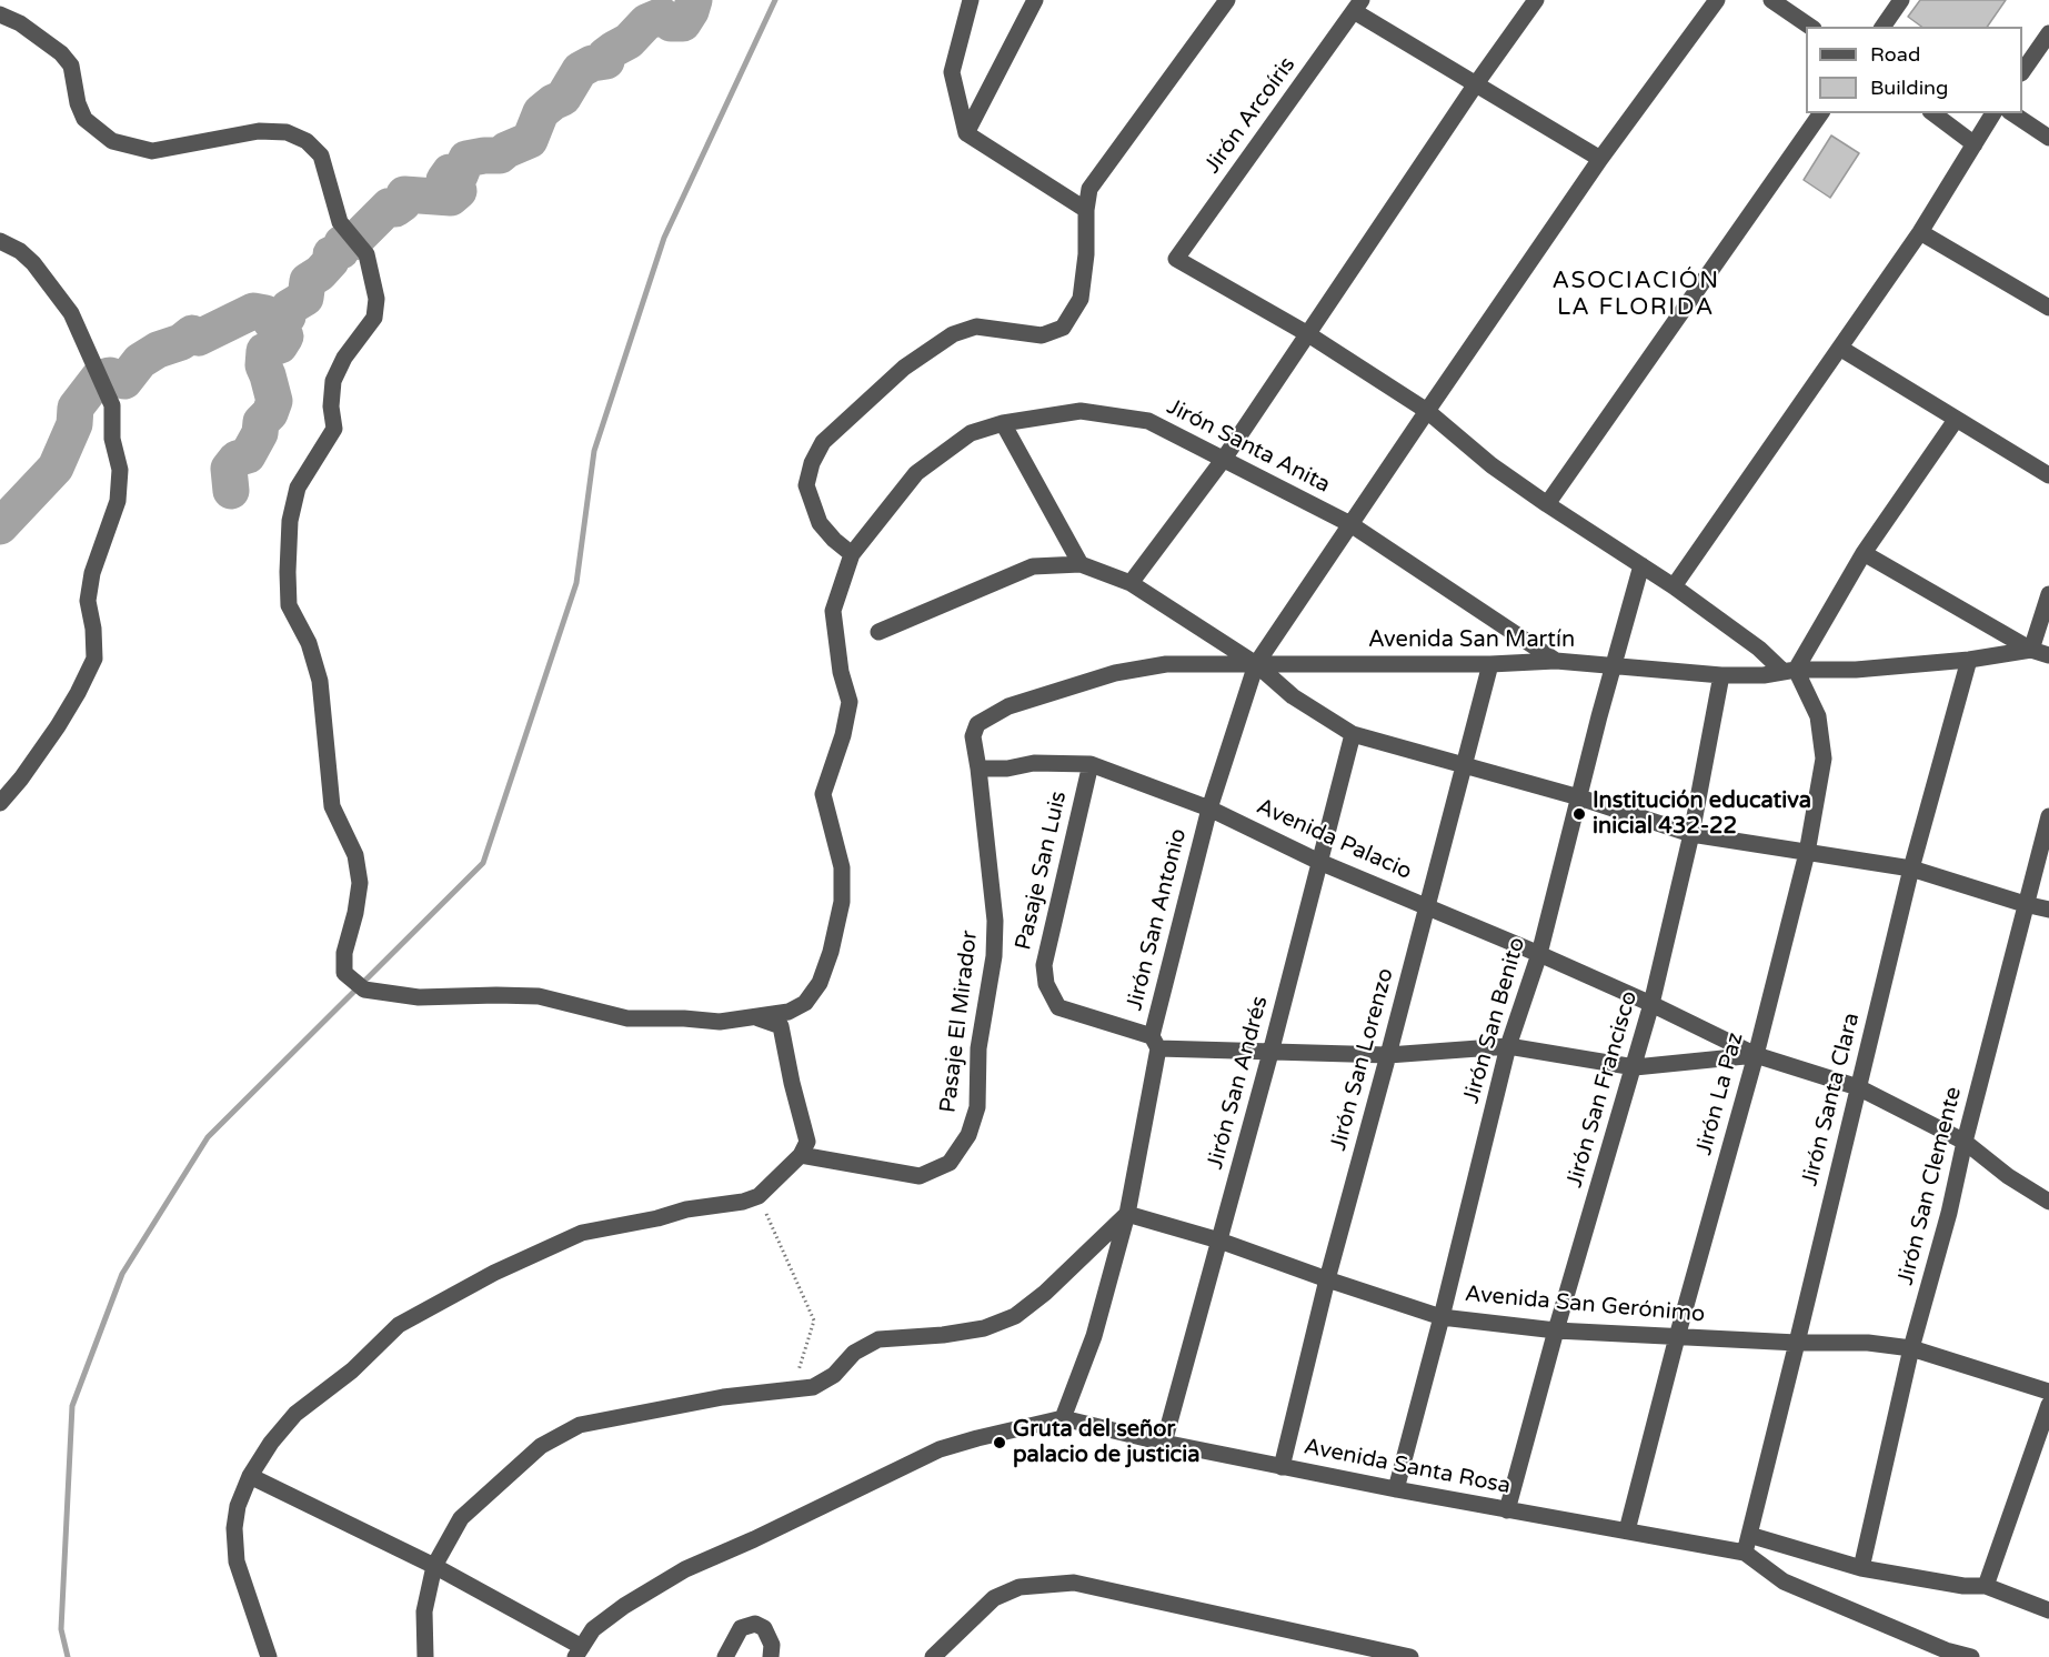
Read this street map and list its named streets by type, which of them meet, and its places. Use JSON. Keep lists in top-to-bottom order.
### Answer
{
  "streets": {
    "street": [
      "Jirón Arcoíris",
      "Jirón Santa Anita",
      "Avenida San Martín",
      "Avenida Palacio",
      "Pasaje San Luis",
      "Jirón San Antonio",
      "Jirón San Benito",
      "Pasaje El Mirador",
      "Jirón San Lorenzo",
      "Jirón San Andrés",
      "Jirón San Francisco",
      "Jirón La Paz",
      "Jirón Santa Clara",
      "Jirón San Clemente",
      "Avenida San Gerónimo",
      "Avenida Santa Rosa"
    ]
  },
  "crossings": [
    ["Jirón Santa Anita", "Avenida San Martín"],
    ["Jirón Santa Anita", "Jirón San Antonio"],
    ["Avenida San Martín", "Jirón San Antonio"],
    ["Avenida San Martín", "Jirón San Benito"],
    ["Avenida San Martín", "Jirón San Lorenzo"],
    ["Avenida San Martín", "Jirón San Francisco"],
    ["Avenida San Martín", "Jirón La Paz"],
    ["Avenida San Martín", "Jirón Santa Clara"],
    ["Avenida Palacio", "Pasaje San Luis"],
    ["Avenida Palacio", "Jirón San Antonio"],
    ["Avenida Palacio", "Jirón San Benito"],
    ["Avenida Palacio", "Pasaje El Mirador"],
    ["Avenida Palacio", "Jirón San Lorenzo"],
    ["Avenida Palacio", "Jirón San Andrés"],
    ["Avenida Palacio", "Jirón San Francisco"],
    ["Avenida Palacio", "Jirón La Paz"],
    ["Avenida Palacio", "Jirón Santa Clara"],
    ["Avenida Palacio", "Jirón San Clemente"],
    ["Pasaje San Luis", "Jirón San Antonio"],
    ["Pasaje San Luis", "Jirón San Benito"],
    ["Pasaje San Luis", "Jirón San Lorenzo"],
    ["Pasaje San Luis", "Jirón San Andrés"],
    ["Pasaje San Luis", "Jirón San Francisco"],
    ["Pasaje San Luis", "Jirón La Paz"],
    ["Jirón San Antonio", "Avenida San Gerónimo"],
    ["Jirón San Antonio", "Avenida Santa Rosa"],
    ["Jirón San Benito", "Avenida San Gerónimo"],
    ["Jirón San Benito", "Avenida Santa Rosa"],
    ["Jirón San Lorenzo", "Avenida San Gerónimo"],
    ["Jirón San Lorenzo", "Avenida Santa Rosa"],
    ["Jirón San Andrés", "Avenida San Gerónimo"],
    ["Jirón San Andrés", "Avenida Santa Rosa"],
    ["Jirón San Francisco", "Avenida San Gerónimo"],
    ["Jirón San Francisco", "Avenida Santa Rosa"],
    ["Jirón La Paz", "Avenida San Gerónimo"],
    ["Jirón La Paz", "Avenida Santa Rosa"],
    ["Jirón Santa Clara", "Avenida San Gerónimo"],
    ["Jirón Santa Clara", "Avenida Santa Rosa"],
    ["Jirón San Clemente", "Avenida San Gerónimo"]
  ],
  "districts": ["ASOCIACIÓN LA FLORIDA"],
  "places": ["Institución educativa inicial 432-22", "Gruta del señor palacio de justicia"],
  "legend": ["Road", "Building"]
}
